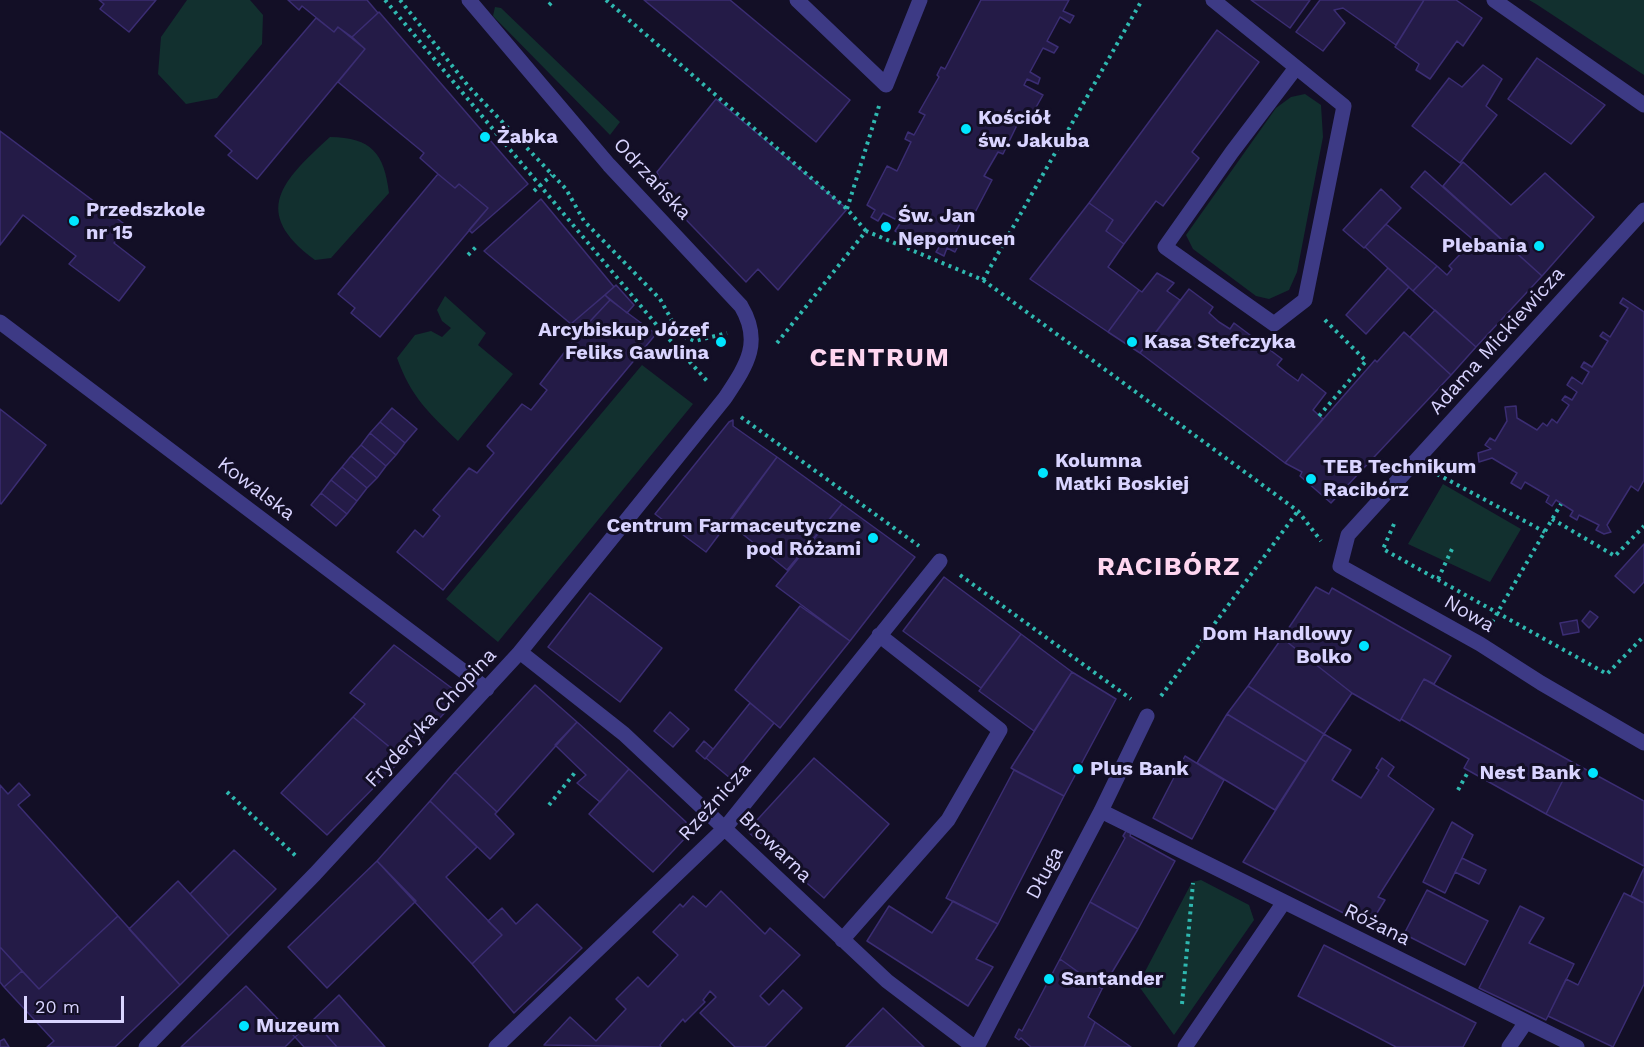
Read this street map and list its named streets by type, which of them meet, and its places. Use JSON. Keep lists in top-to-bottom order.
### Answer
{
  "streets": {
    "street": [
      "Odrzańska",
      "Adama Mickiewicza",
      "Kowalska",
      "Nowa",
      "Fryderyka Chopina",
      "Rzeźnicza",
      "Browarna",
      "Długa",
      "Różana"
    ]
  },
  "crossings": [
    ["Kowalska", "Fryderyka Chopina"],
    ["Fryderyka Chopina", "Browarna"],
    ["Rzeźnicza", "Browarna"],
    ["Browarna", "Długa"],
    ["Długa", "Różana"]
  ],
  "districts": ["CENTRUM", "RACIBÓRZ"],
  "places": [
    "Kościół św. Jakuba",
    "Żabka",
    "Przedszkole nr 15",
    "Św. Jan Nepomucen",
    "Plebania",
    "Arcybiskup Józef Feliks Gawlina",
    "Kasa Stefczyka",
    "Kolumna Matki Boskiej",
    "TEB Technikum Racibórz",
    "Centrum Farmaceutyczne pod Różami",
    "Dom Handlowy Bolko",
    "Plus Bank",
    "Nest Bank",
    "Santander",
    "Muzeum"
  ],
  "scale_bar": "20 m"
}
